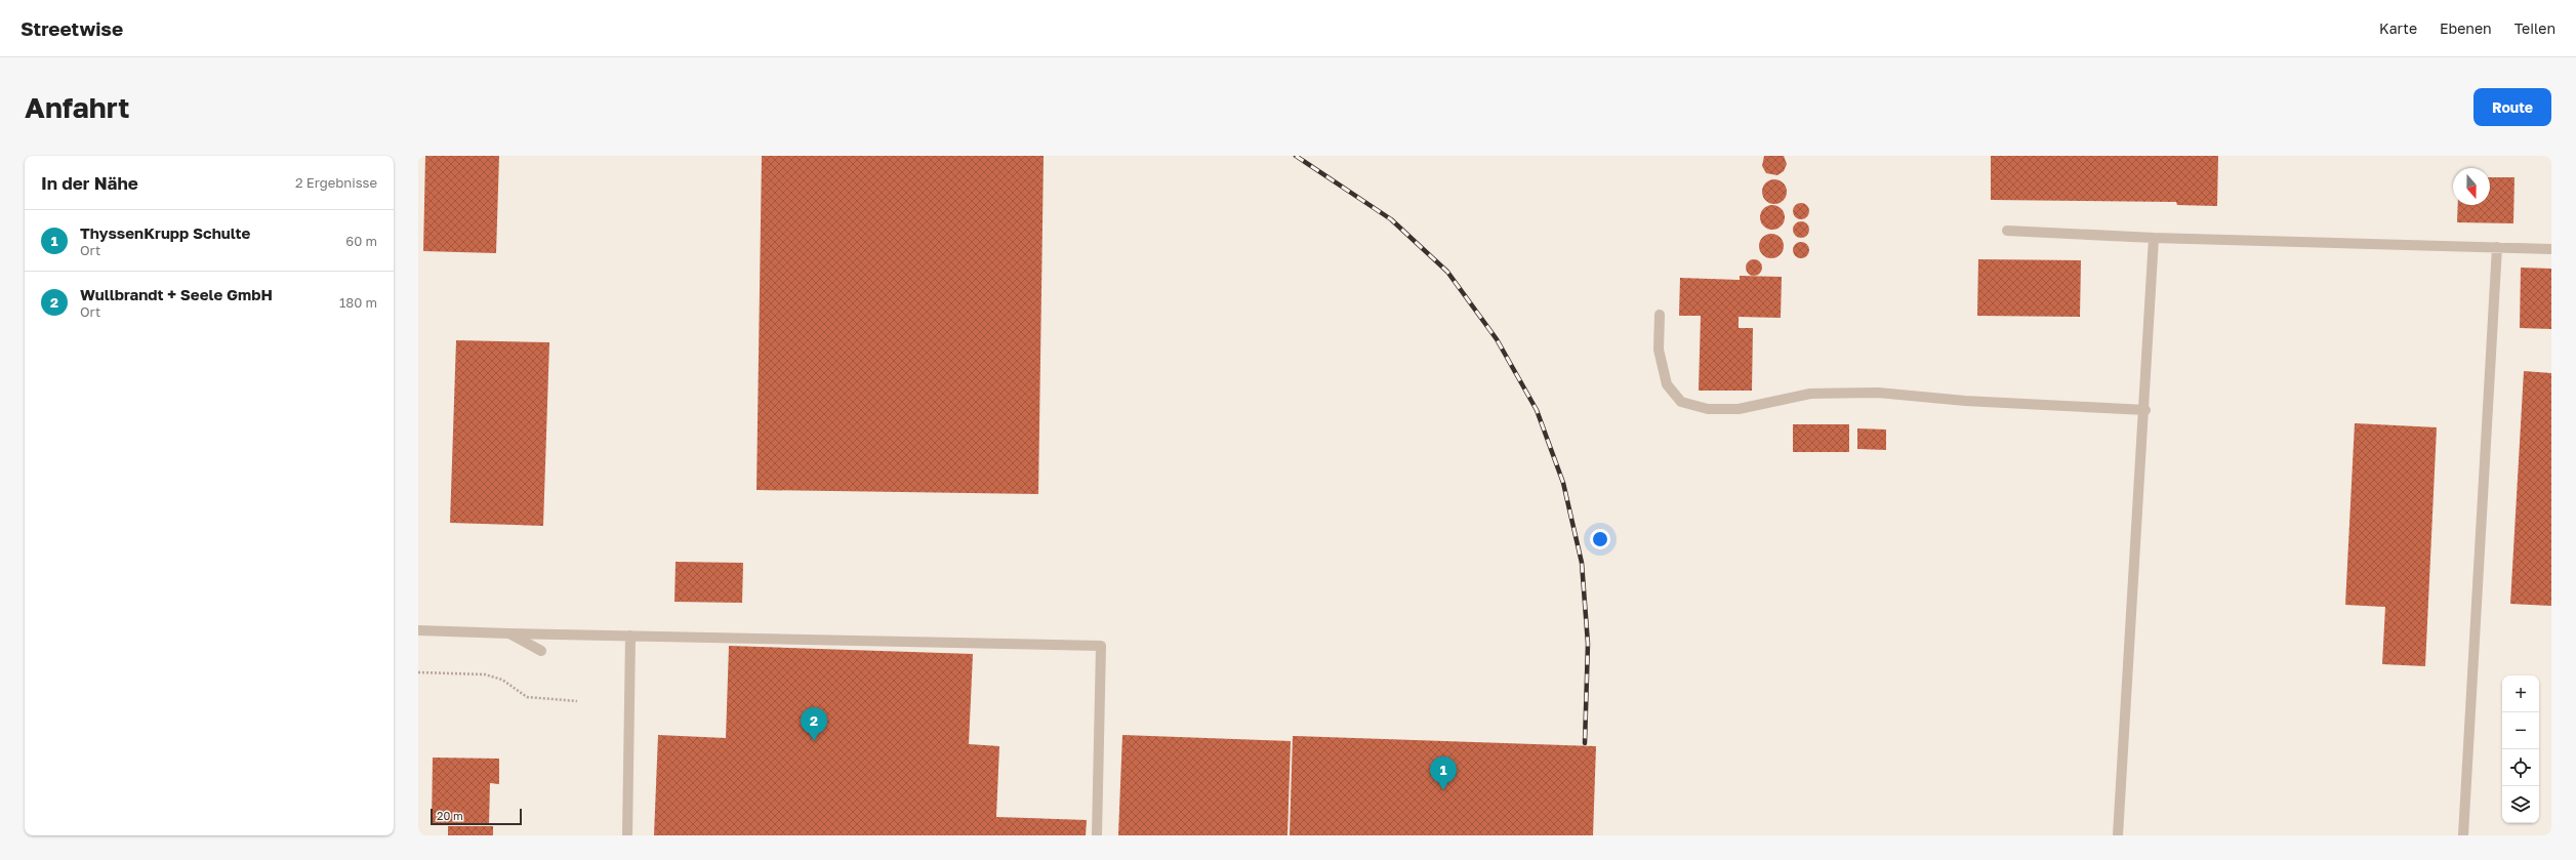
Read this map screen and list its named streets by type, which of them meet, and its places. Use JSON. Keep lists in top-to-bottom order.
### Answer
{
  "scale_bar": "20 m",
  "north": "bottom",
  "page": {
    "header": "Streetwise",
    "nav": ["Karte", "Ebenen", "Teilen"],
    "buttons": "Route",
    "title": "Anfahrt",
    "heading": ["In der Nähe", "2 Ergebnisse"],
    "list": [
      {
        "mark": "1",
        "name": "ThyssenKrupp Schulte",
        "note": "Ort",
        "value": "60 m"
      },
      {
        "mark": "2",
        "name": "Wullbrandt + Seele GmbH",
        "note": "Ort",
        "value": "180 m"
      }
    ],
    "map_buttons": ["+", "−"],
    "pins": ["2", "1"],
    "scale": "20 m"
  }
}
